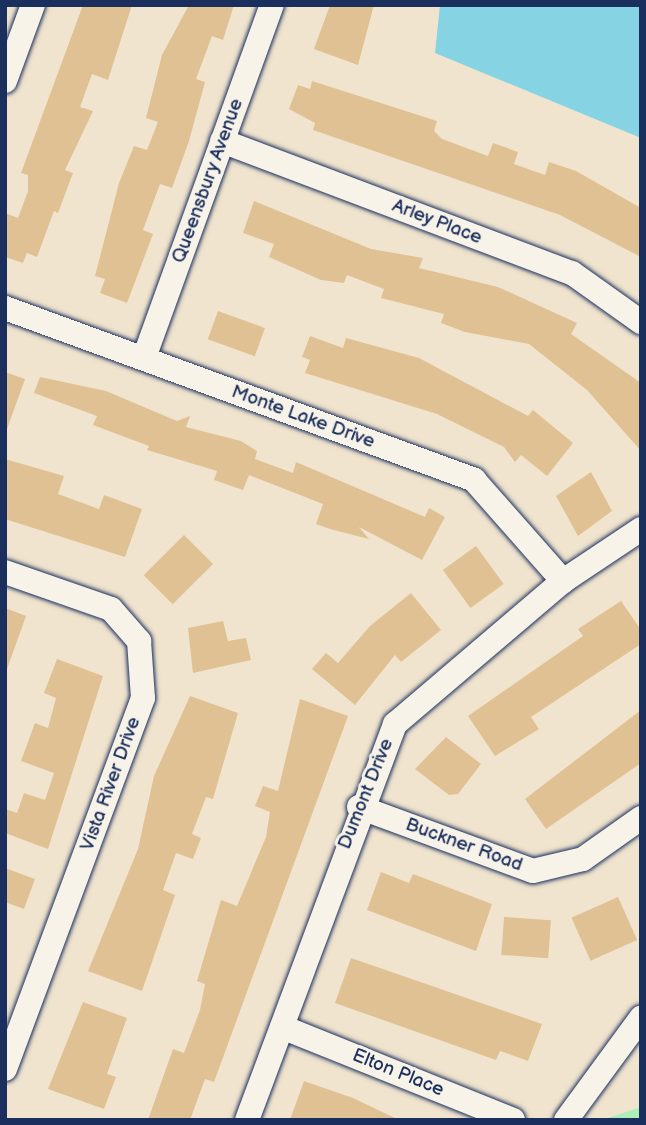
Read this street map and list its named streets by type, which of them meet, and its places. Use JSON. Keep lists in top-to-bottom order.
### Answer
{
  "streets": {
    "street": [
      "Queensbury Avenue",
      "Arley Place",
      "Monte Lake Drive",
      "Vista River Drive",
      "Dumont Drive",
      "Buckner Road",
      "Elton Place"
    ]
  },
  "crossings": [
    ["Queensbury Avenue", "Arley Place"],
    ["Queensbury Avenue", "Monte Lake Drive"],
    ["Monte Lake Drive", "Dumont Drive"],
    ["Dumont Drive", "Buckner Road"],
    ["Dumont Drive", "Elton Place"]
  ]
}
